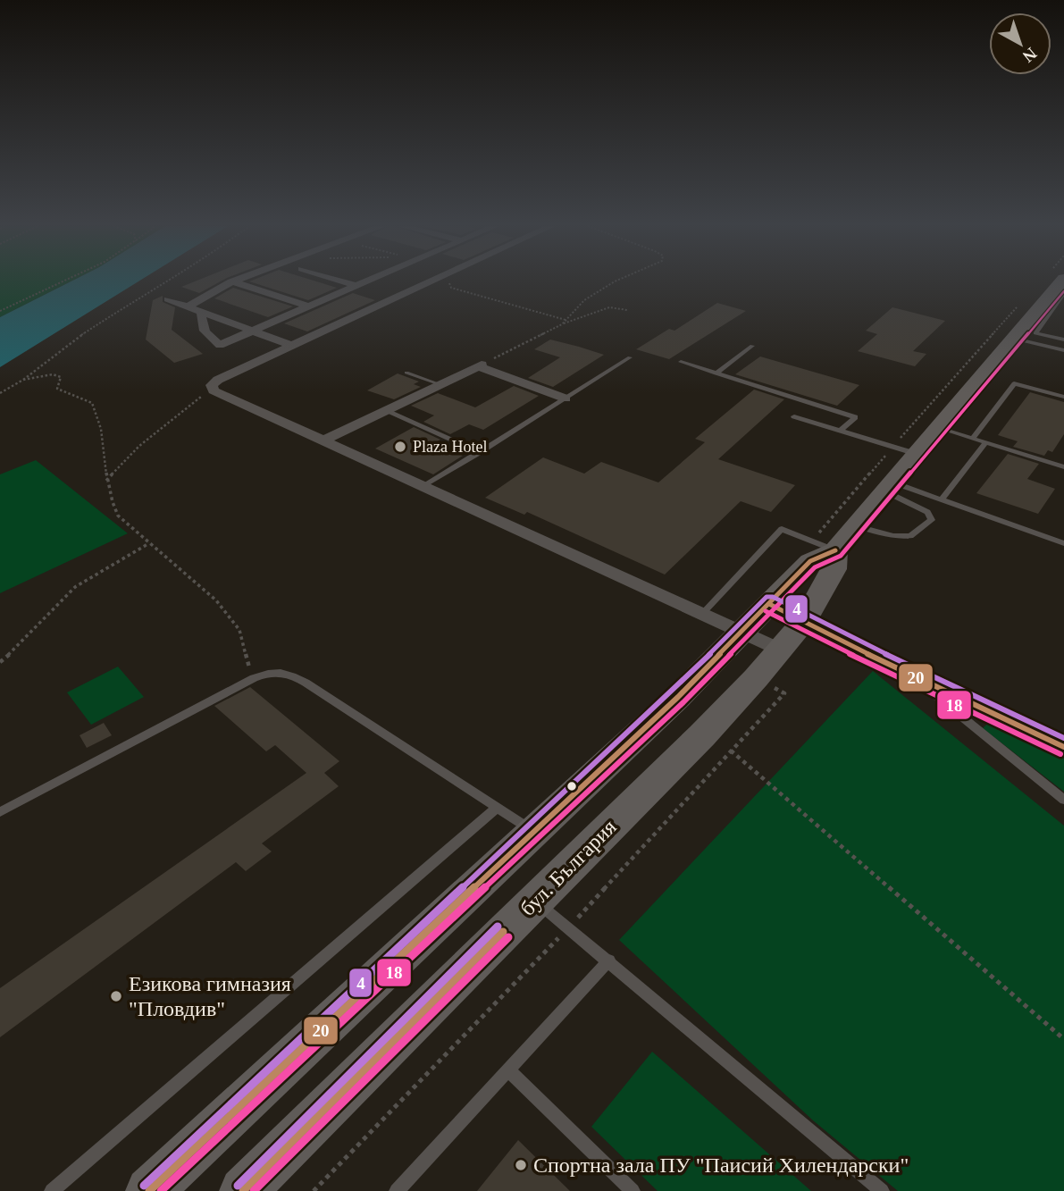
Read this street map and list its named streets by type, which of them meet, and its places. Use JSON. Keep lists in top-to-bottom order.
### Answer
{
  "streets": {
    "main road": ["бул. България"]
  },
  "places": ["Plaza Hotel", "Езикова гимназия \"Пловдив\"", "Спортна зала ПУ \"Паисий Хилендарски\""],
  "lines": ["transit line 18", "transit line 20", "transit line 4"],
  "north": "bottom right"
}
